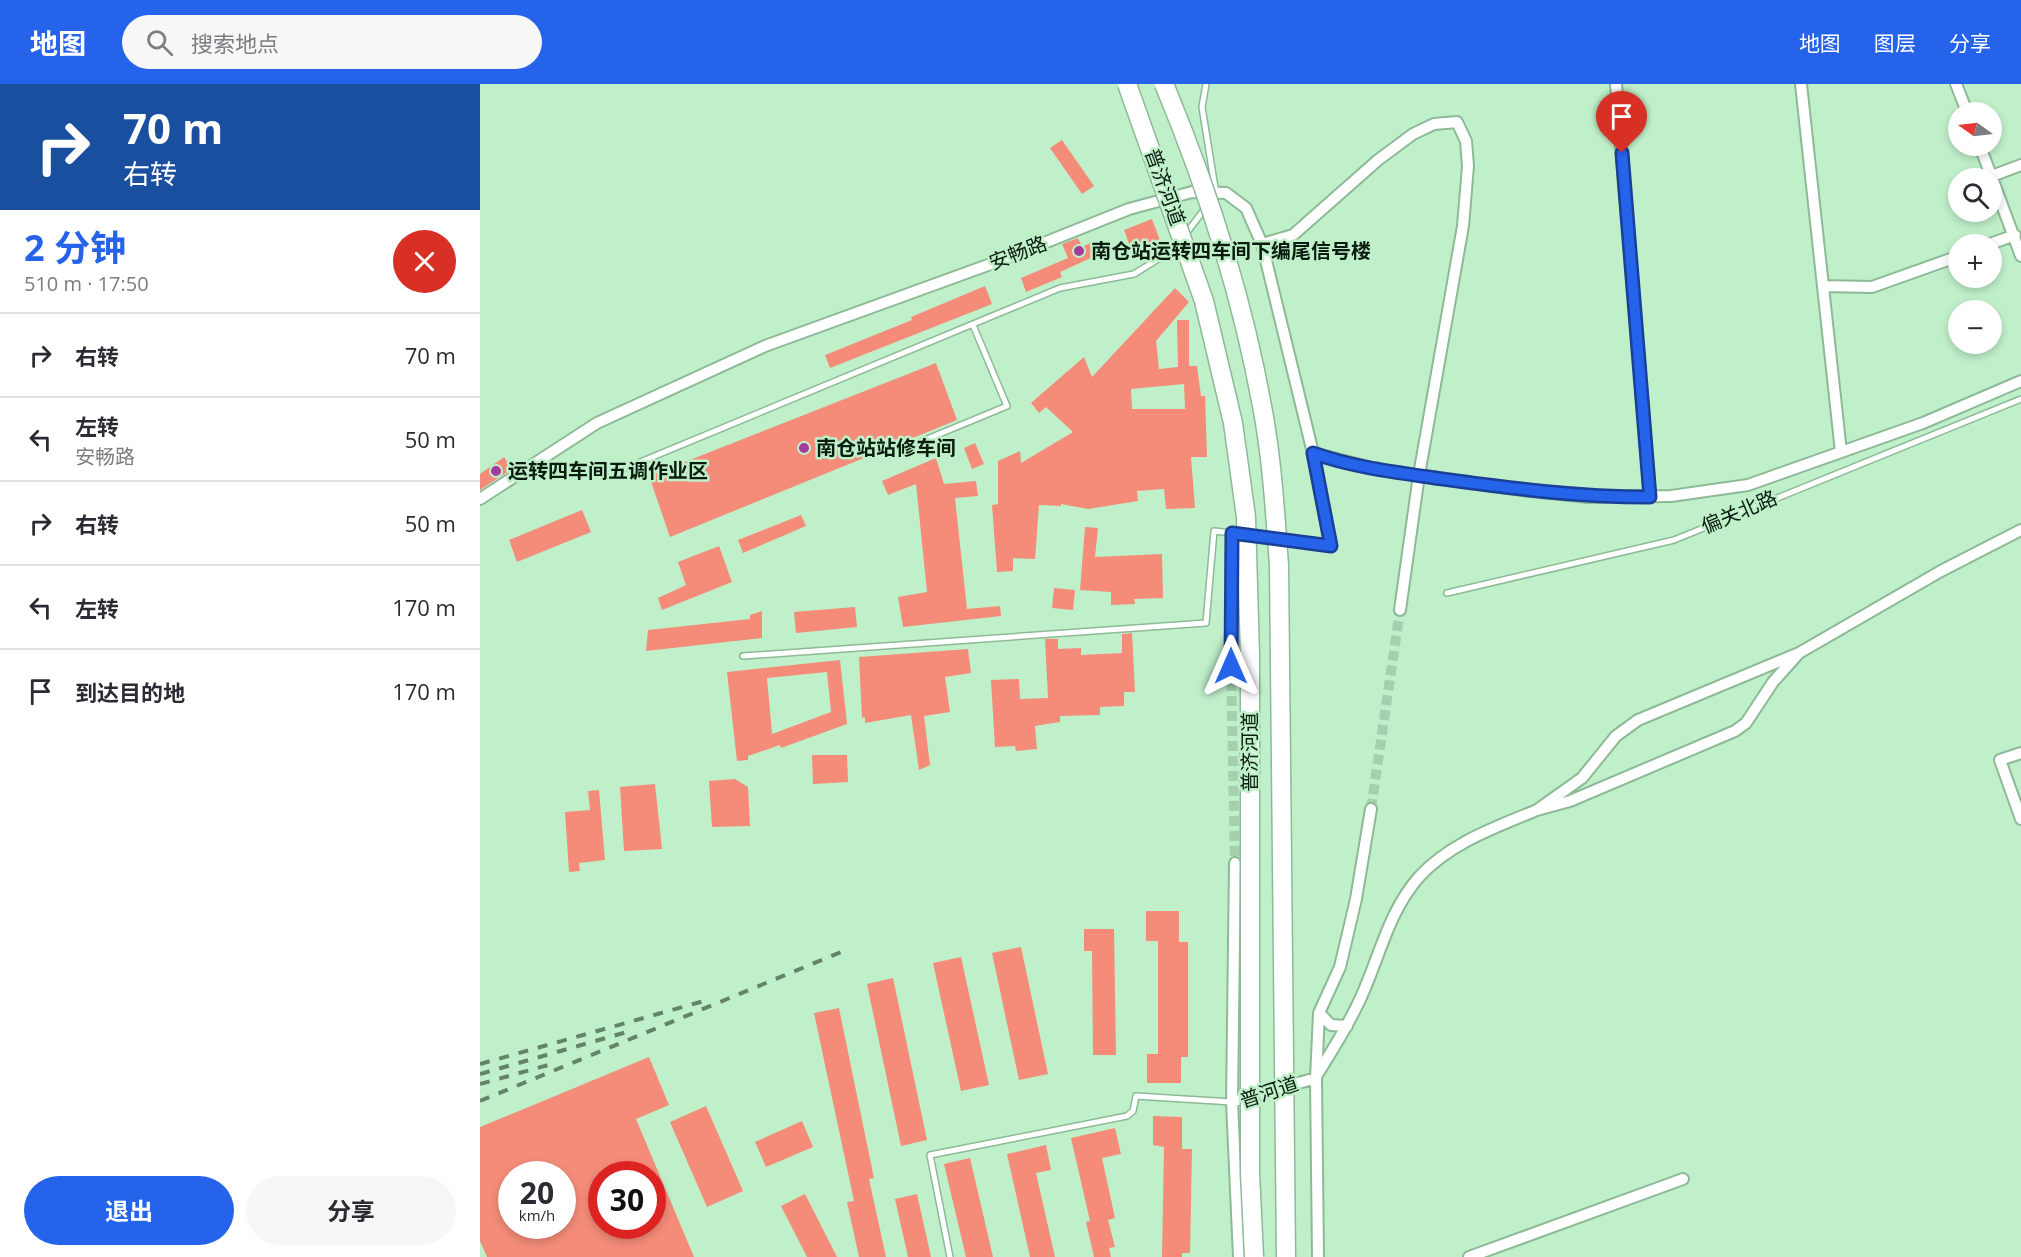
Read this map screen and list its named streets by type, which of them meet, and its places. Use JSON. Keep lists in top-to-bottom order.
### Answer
{
  "streets": {
    "highway": ["普济河道"],
    "street": ["安畅路", "普河道"],
    "lane": ["偏关北路"]
  },
  "places": ["南仓站运转四车间下编尾信号楼", "南仓站站修车间", "运转四车间五调作业区"],
  "north": "left",
  "page": {
    "header": "地图",
    "search": "搜索地点",
    "nav": ["地图", "图层", "分享"],
    "turn": ["70 m", "右转"],
    "map_buttons": ["+", "−"],
    "heading": ["2 分钟", "510 m · 17:50"],
    "list": [
      {
        "name": "右转",
        "value": "70 m"
      },
      {
        "name": "左转",
        "note": "安畅路",
        "value": "50 m"
      },
      {
        "name": "右转",
        "value": "50 m"
      },
      {
        "name": "左转",
        "value": "170 m"
      },
      {
        "name": "到达目的地",
        "value": "170 m"
      }
    ],
    "speed": "20 km/h",
    "limit": "30",
    "buttons": ["退出", "分享"]
  }
}
